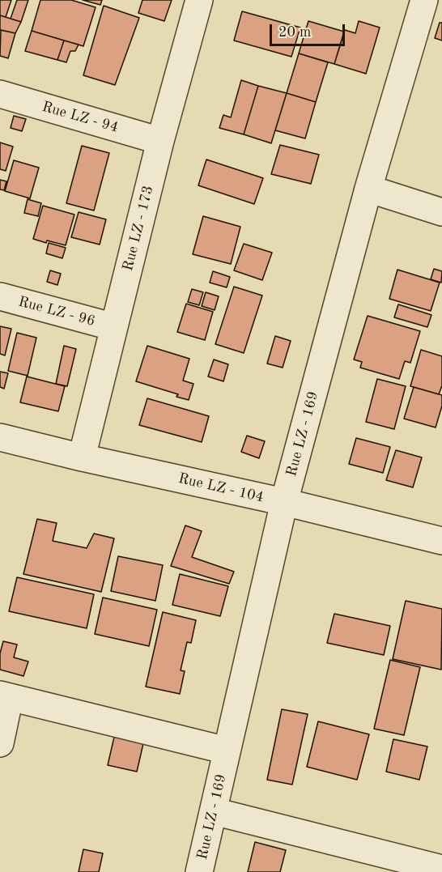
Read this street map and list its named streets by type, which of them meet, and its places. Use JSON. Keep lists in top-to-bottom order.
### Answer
{
  "streets": {
    "street": [
      "Rue LZ - 94",
      "Rue LZ - 173",
      "Rue LZ - 96",
      "Rue LZ - 169",
      "Rue LZ - 104"
    ]
  },
  "crossings": [
    ["Rue LZ - 94", "Rue LZ - 173"],
    ["Rue LZ - 173", "Rue LZ - 96"],
    ["Rue LZ - 173", "Rue LZ - 104"],
    ["Rue LZ - 169", "Rue LZ - 104"]
  ],
  "scale_bar": "20 m"
}
